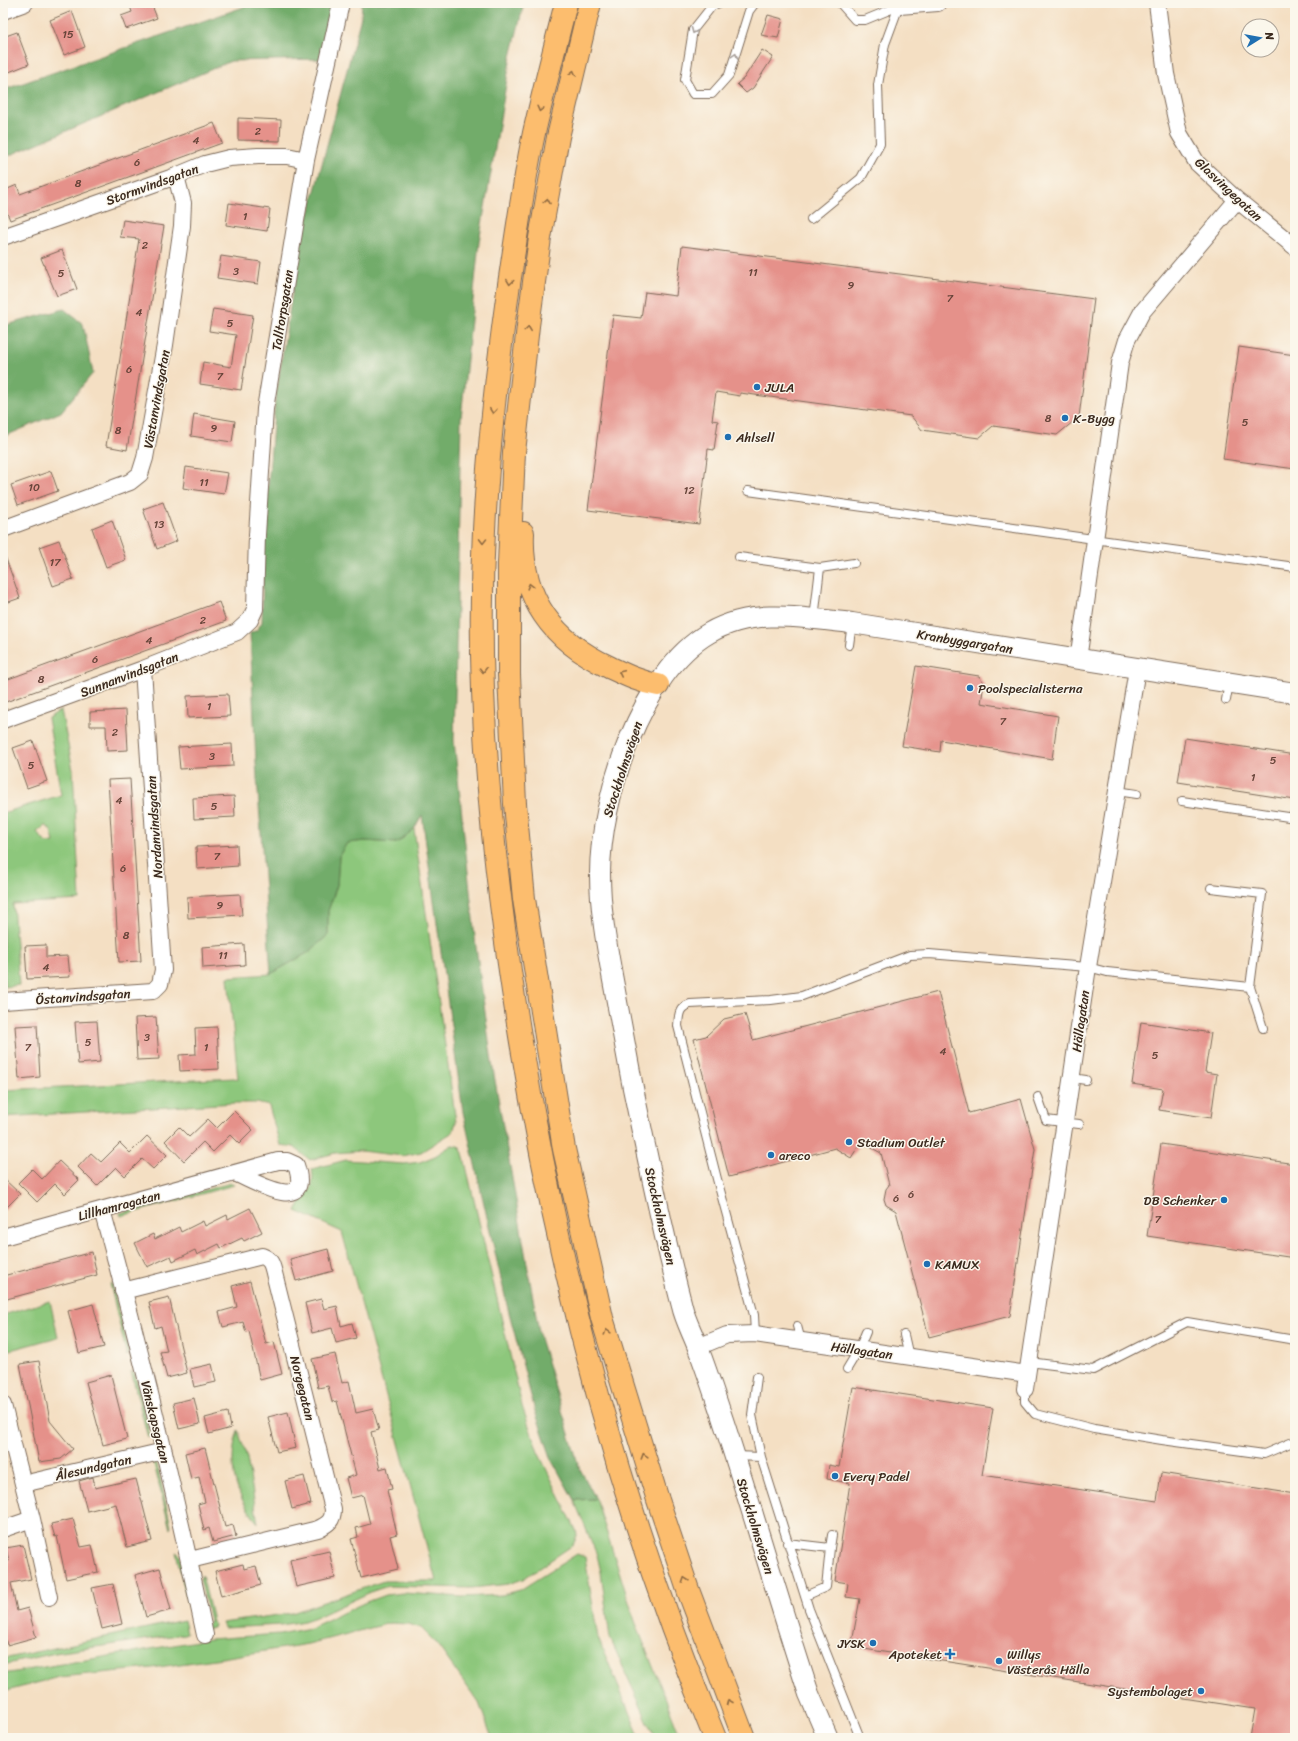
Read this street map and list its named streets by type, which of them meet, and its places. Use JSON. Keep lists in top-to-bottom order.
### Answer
{
  "streets": {
    "street": [
      "Stormvindsgatan",
      "Glasvingegatan",
      "Talltorpsgatan",
      "Västanvindsgatan",
      "Kranbyggargatan",
      "Sunnanvindsgatan",
      "Stockholmsvägen",
      "Nordanvindsgatan",
      "Östanvindsgatan",
      "Hällagatan",
      "Lillhamragatan",
      "Norgegatan",
      "Vänskapsgatan",
      "Ålesundgatan"
    ]
  },
  "crossings": [
    ["Stormvindsgatan", "Talltorpsgatan"],
    ["Stormvindsgatan", "Västanvindsgatan"],
    ["Talltorpsgatan", "Sunnanvindsgatan"],
    ["Kranbyggargatan", "Stockholmsvägen"],
    ["Kranbyggargatan", "Hällagatan"],
    ["Sunnanvindsgatan", "Nordanvindsgatan"],
    ["Stockholmsvägen", "Hällagatan"],
    ["Nordanvindsgatan", "Östanvindsgatan"],
    ["Lillhamragatan", "Vänskapsgatan"],
    ["Norgegatan", "Vänskapsgatan"],
    ["Vänskapsgatan", "Ålesundgatan"]
  ],
  "places": {
    "other": [
      "JULA",
      "K-Bygg",
      "Ahlsell",
      "Poolspecialisterna",
      "Stadium Outlet",
      "areco",
      "DB Schenker",
      "KAMUX",
      "Every Padel",
      "JYSK",
      "Willys Västerås Hälla",
      "Systembolaget"
    ],
    "health": ["Apoteket"]
  },
  "house_numbers": [
    "15",
    "2",
    "4",
    "6",
    "8",
    "1",
    "2",
    "3",
    "11",
    "5",
    "9",
    "7",
    "4",
    "5",
    "6",
    "7",
    "8",
    "5",
    "9",
    "8",
    "11",
    "10",
    "12",
    "13",
    "17",
    "2",
    "4",
    "6",
    "8",
    "1",
    "7",
    "2",
    "3",
    "5",
    "5",
    "1",
    "4",
    "5",
    "7",
    "6",
    "9",
    "8",
    "11",
    "4",
    "3",
    "5",
    "7",
    "1",
    "4",
    "5",
    "6",
    "6",
    "7"
  ],
  "north": "right"
}
